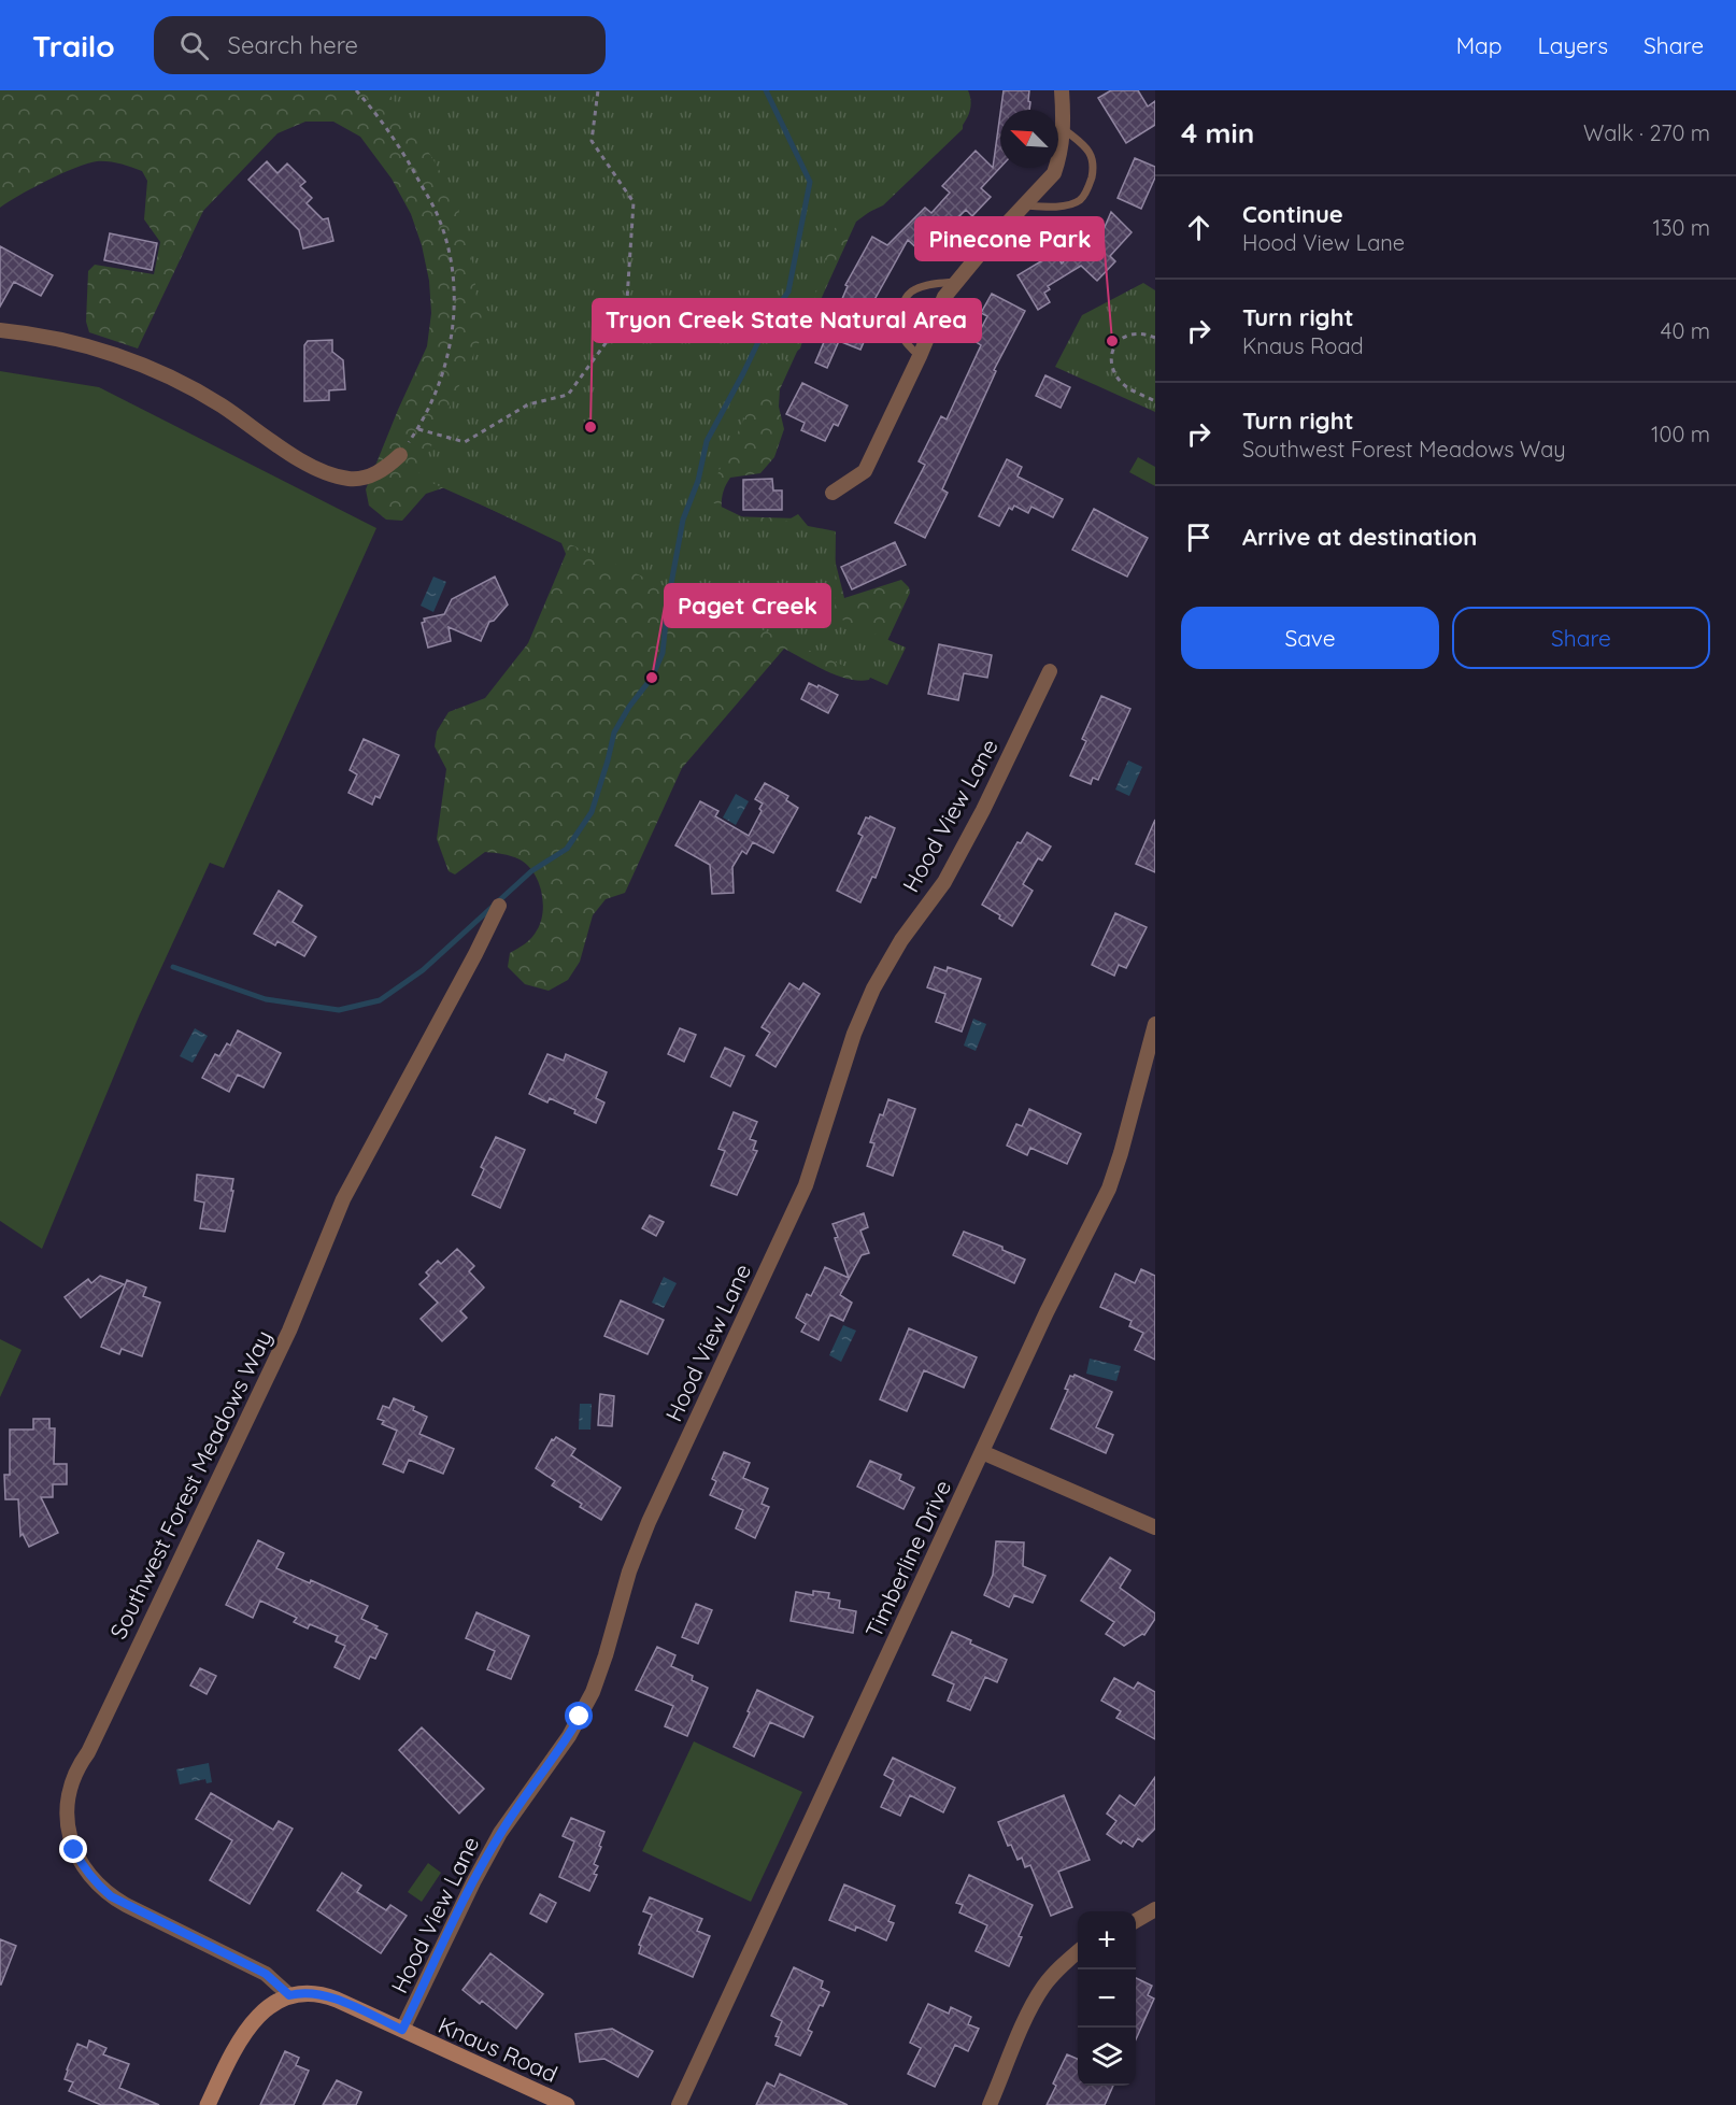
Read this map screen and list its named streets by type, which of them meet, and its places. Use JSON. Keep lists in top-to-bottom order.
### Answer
{
  "streets": {
    "street": [
      "Hood View Lane",
      "Southwest Forest Meadows Way",
      "Timberline Drive",
      "Knaus Road"
    ]
  },
  "crossings": [
    ["Hood View Lane", "Knaus Road"],
    ["Southwest Forest Meadows Way", "Knaus Road"]
  ],
  "places": ["Pinecone Park", "Tryon Creek State Natural Area", "Paget Creek"],
  "north": "top left",
  "page": {
    "header": "Trailo",
    "search": "Search here",
    "nav": ["Map", "Layers", "Share"],
    "heading": ["4 min", "Walk · 270 m"],
    "list": [
      ["Continue", "Hood View Lane", "130 m"],
      ["Turn right", "Knaus Road", "40 m"],
      ["Turn right", "Southwest Forest Meadows Way", "100 m"],
      "Arrive at destination"
    ],
    "buttons": ["Save", "Share"],
    "map_buttons": ["+", "−"]
  }
}
